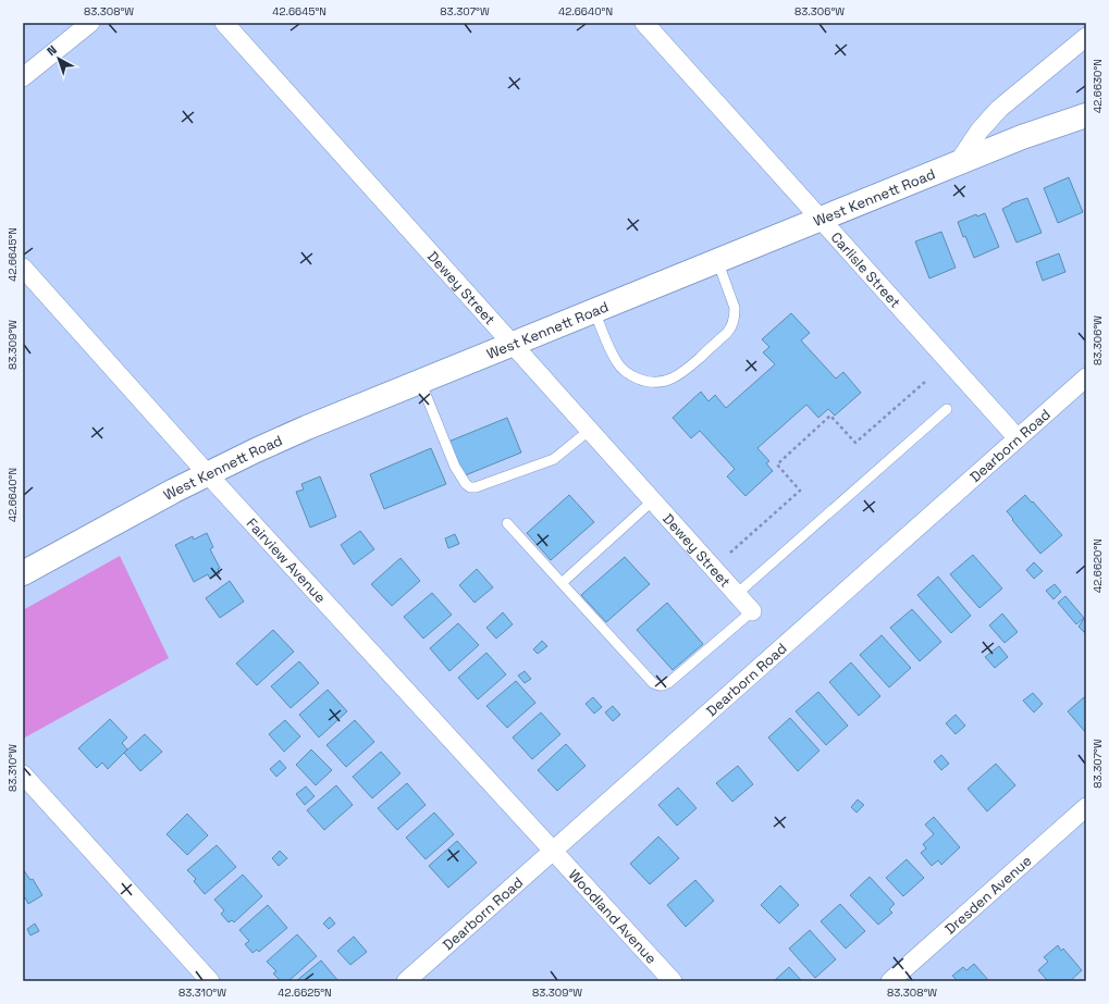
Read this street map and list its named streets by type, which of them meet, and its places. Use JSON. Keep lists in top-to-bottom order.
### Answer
{
  "streets": {
    "street": [
      "West Kennett Road",
      "Carlisle Street",
      "Dewey Street",
      "Dearborn Road",
      "Fairview Avenue",
      "Dresden Avenue",
      "Woodland Avenue"
    ]
  },
  "crossings": [
    ["West Kennett Road", "Carlisle Street"],
    ["West Kennett Road", "Dewey Street"],
    ["West Kennett Road", "Fairview Avenue"],
    ["Carlisle Street", "Dearborn Road"],
    ["Dearborn Road", "Fairview Avenue"],
    ["Dearborn Road", "Woodland Avenue"],
    ["Fairview Avenue", "Woodland Avenue"]
  ],
  "north": "top left",
  "coordinates": [
    "83.308°W",
    "42.6645°N",
    "83.307°W",
    "42.6640°N",
    "83.306°W",
    "42.6630°N",
    "83.309°W",
    "42.6620°N",
    "83.310°W",
    "42.6625°N"
  ]
}
